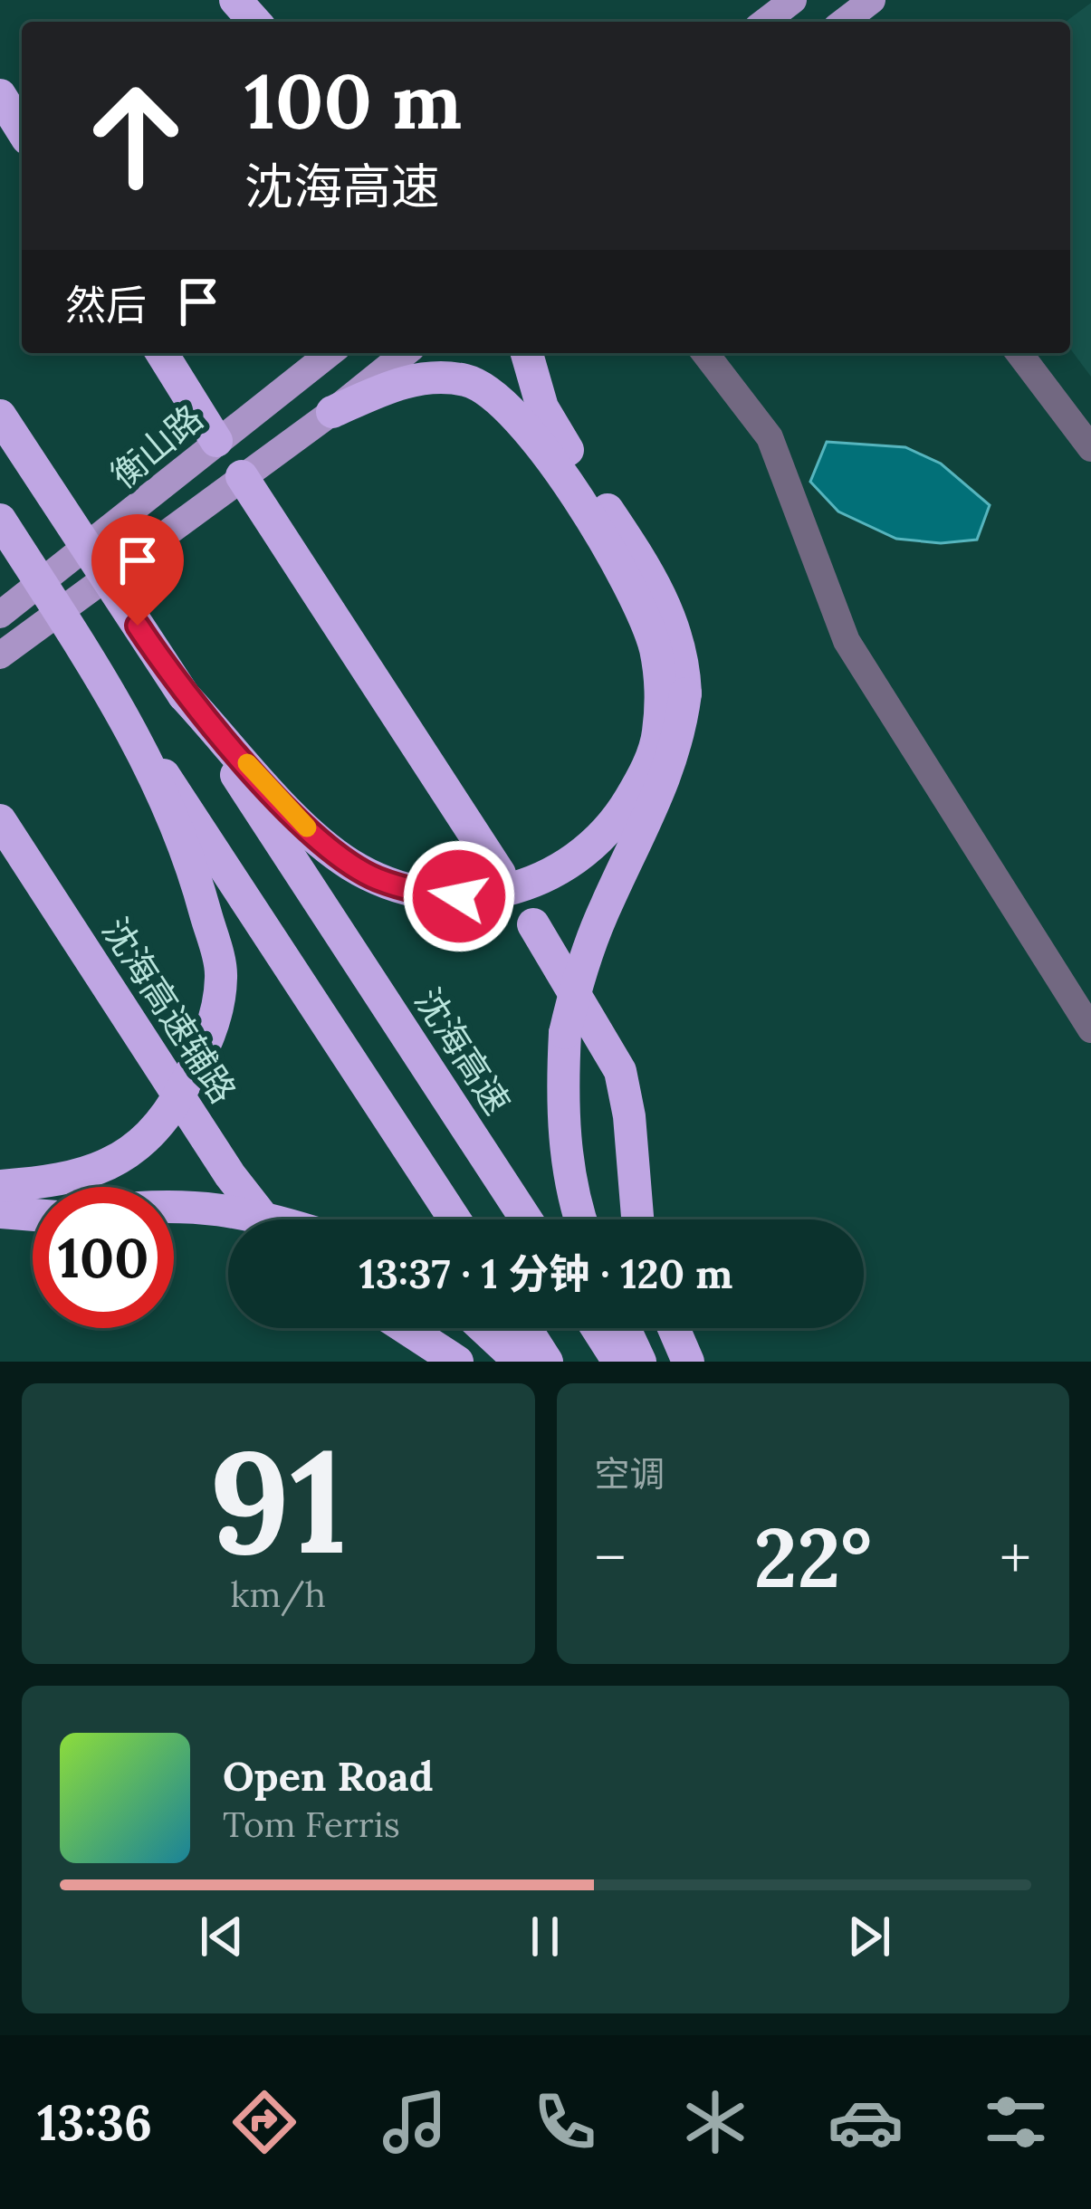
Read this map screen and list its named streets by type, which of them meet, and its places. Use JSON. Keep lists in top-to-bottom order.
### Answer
{
  "streets": {
    "highway": ["沈海高速辅路", "沈海高速"],
    "main road": ["衡山路"]
  },
  "page": {
    "turn": ["100 m", "沈海高速"],
    "then": "然后",
    "limit": "100",
    "trip": "13:37 · 1 分钟 · 120 m",
    "tile": [
      ["91", "km/h"],
      "空调"
    ],
    "heat": ["−", "22°", "+"],
    "song": ["Open Road", "Tom Ferris"],
    "tabs": "13:36"
  }
}
